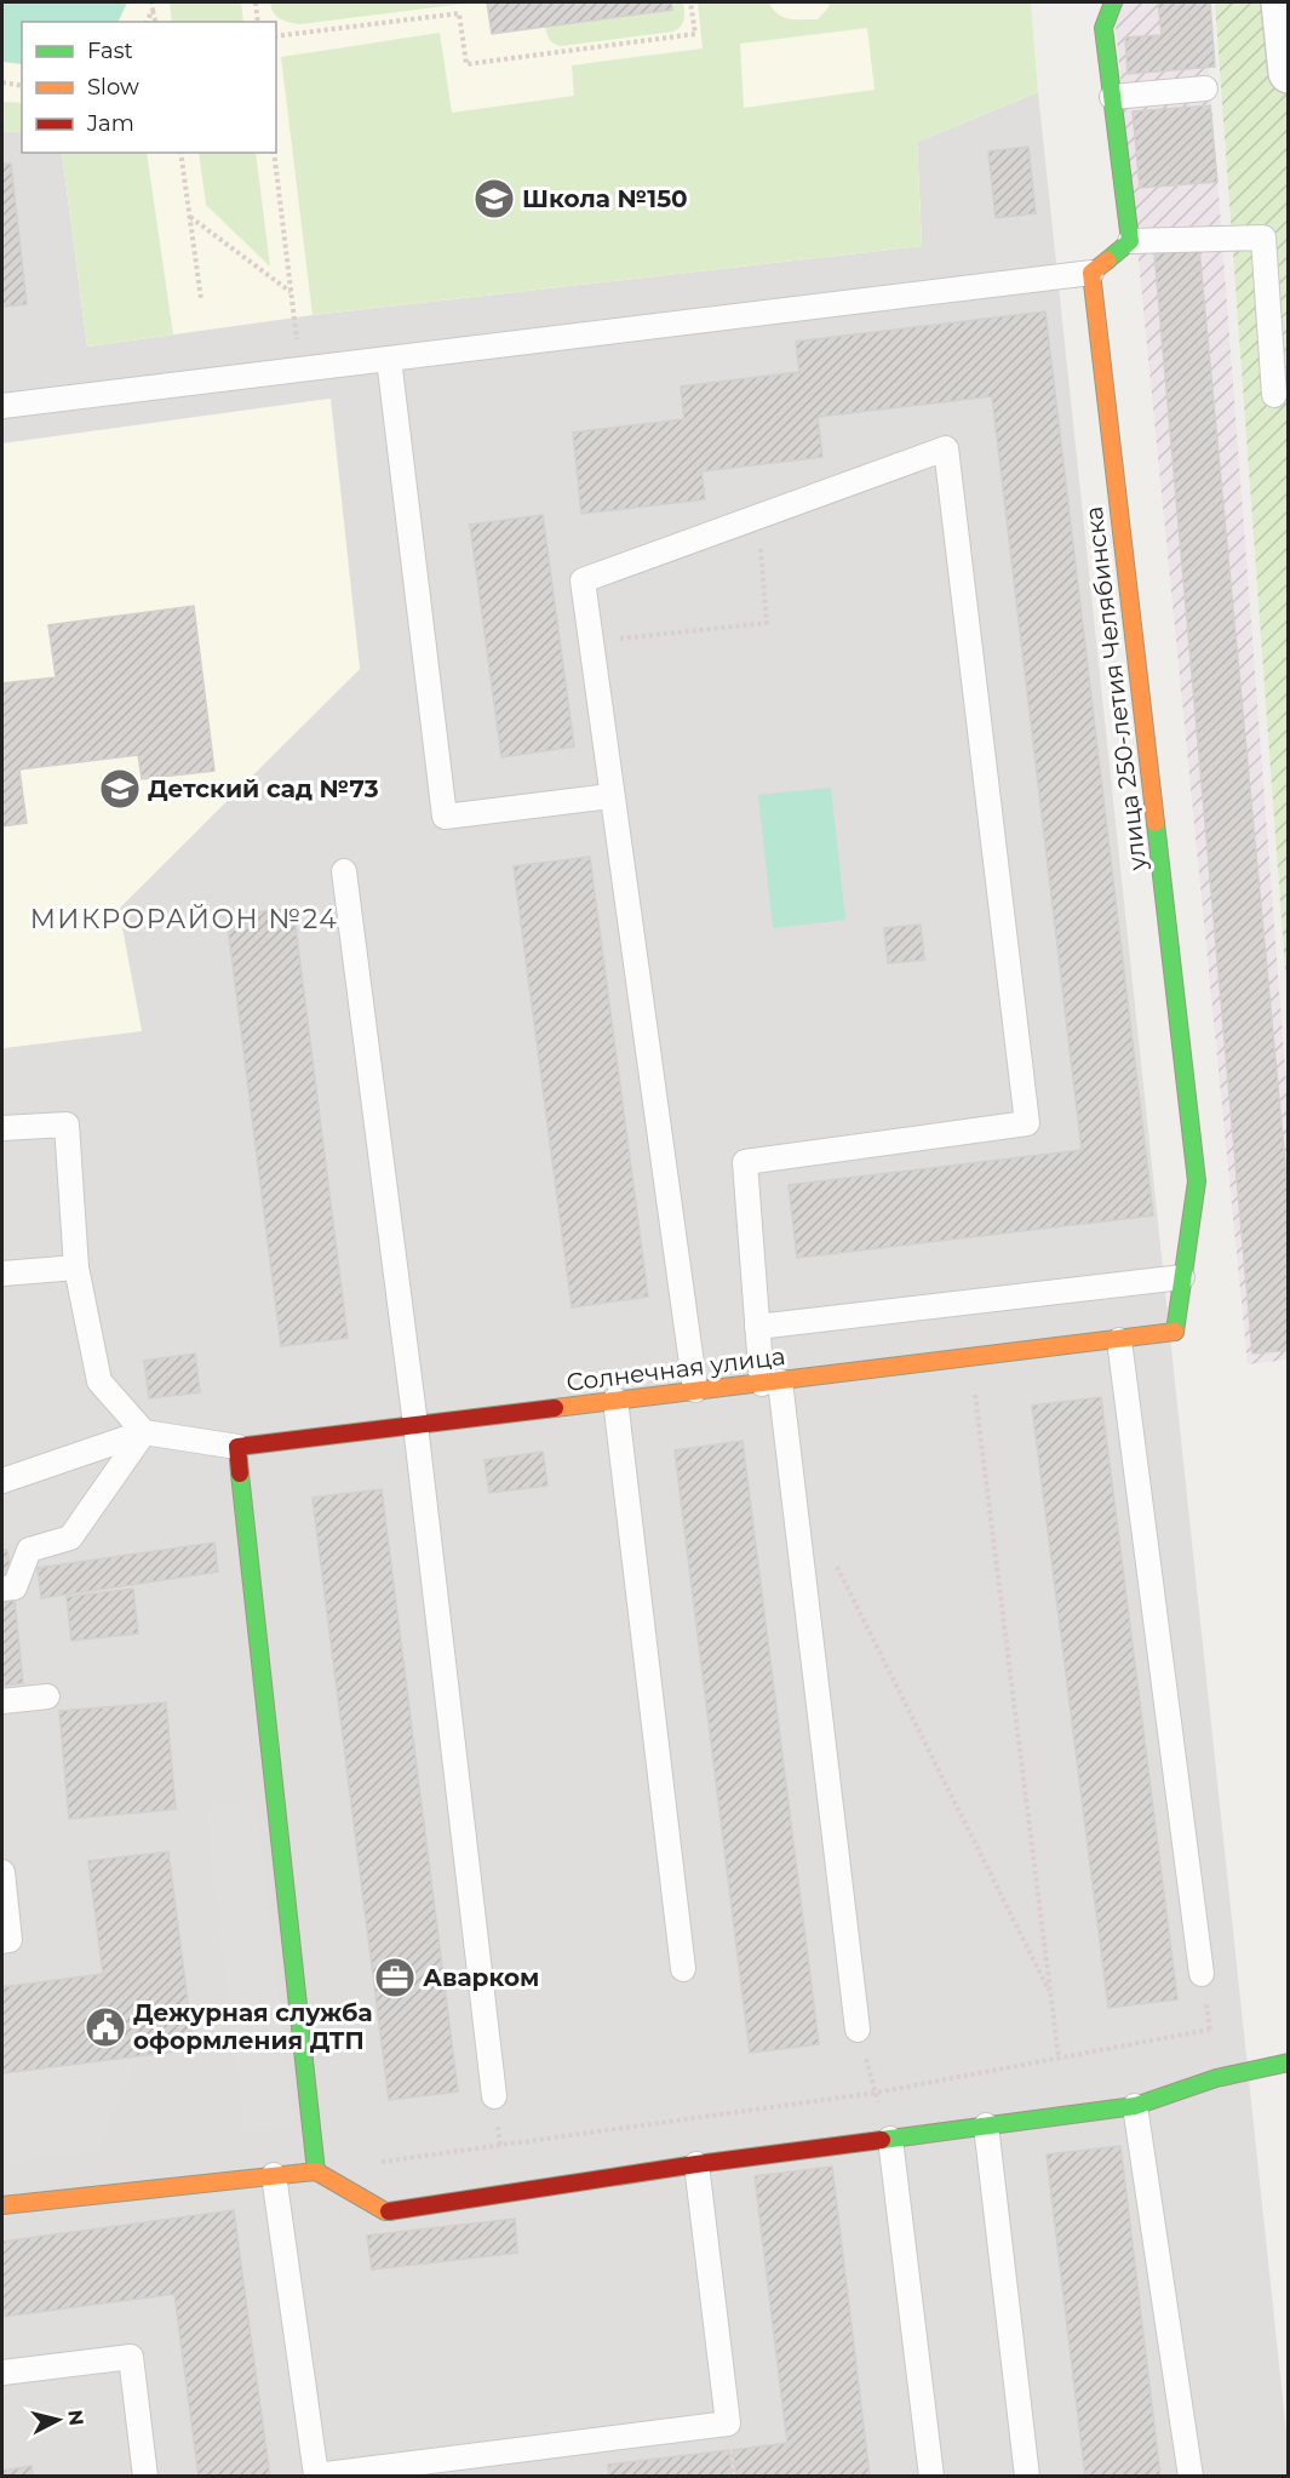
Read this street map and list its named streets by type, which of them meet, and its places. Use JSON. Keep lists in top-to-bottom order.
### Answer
{
  "streets": {
    "street": ["улица 250-летия Челябинска", "Солнечная улица"]
  },
  "crossings": [
    ["улица 250-летия Челябинска", "Солнечная улица"]
  ],
  "districts": ["МИКРОРАЙОН №24"],
  "places": {
    "school or university": ["Школа №150", "Детский сад №73"],
    "office": ["Аварком"],
    "public building": ["Дежурная служба оформления ДТП"]
  },
  "legend": ["Fast", "Slow", "Jam"],
  "north": "right"
}
